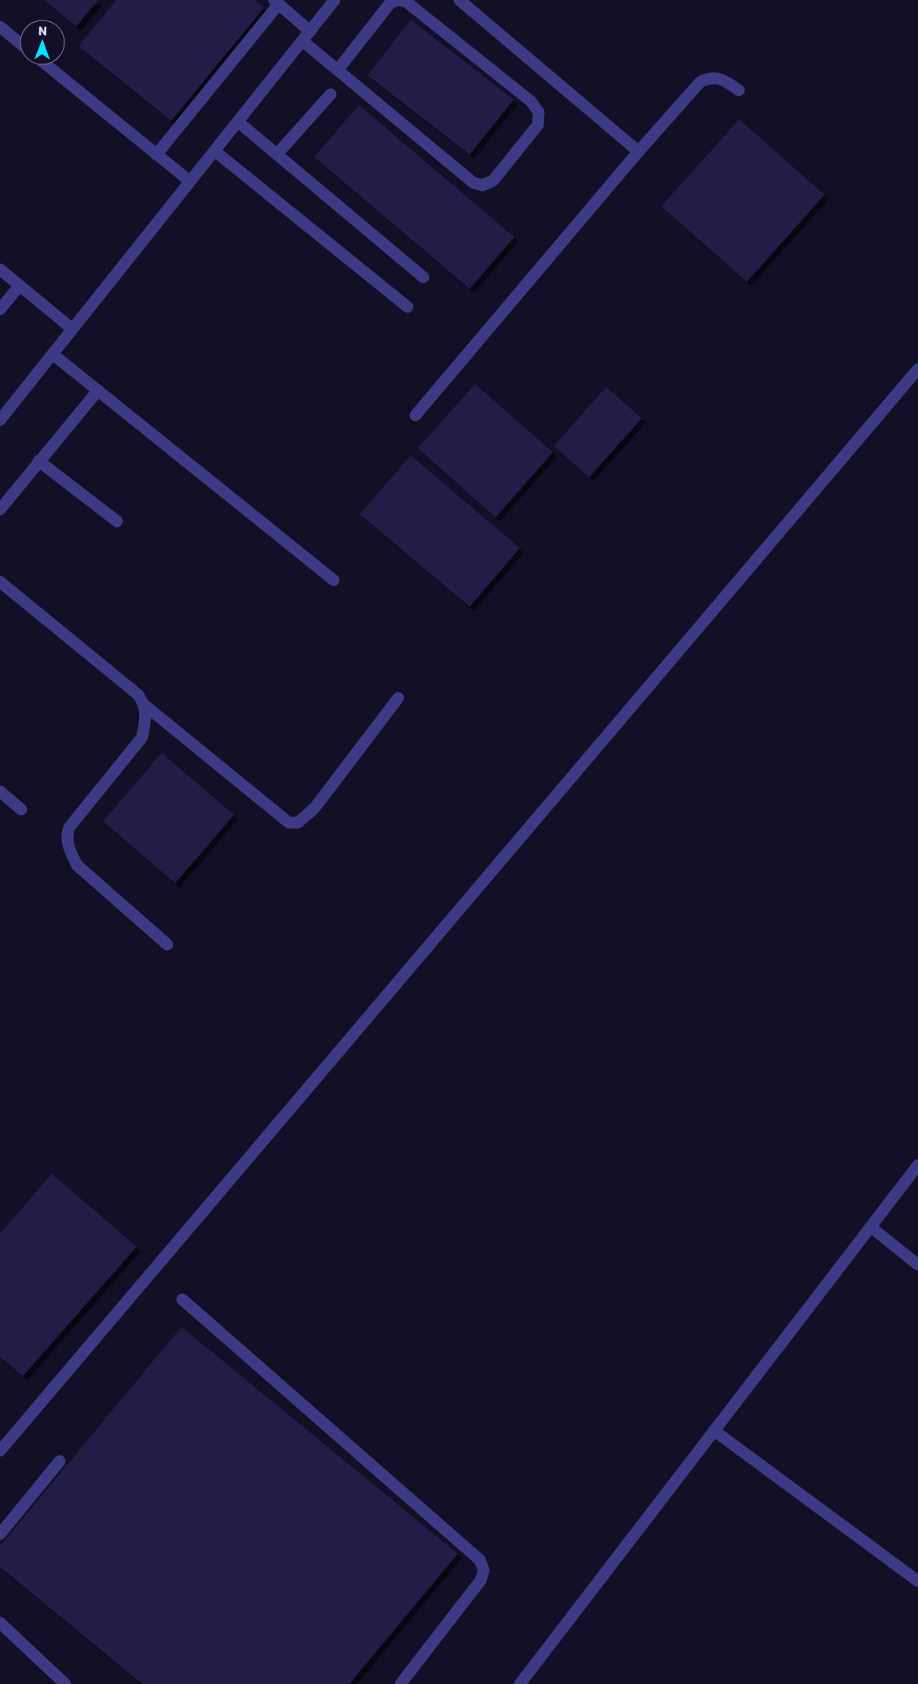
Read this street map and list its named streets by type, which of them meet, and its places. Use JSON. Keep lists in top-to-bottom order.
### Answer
{
  "north": "top"
}
